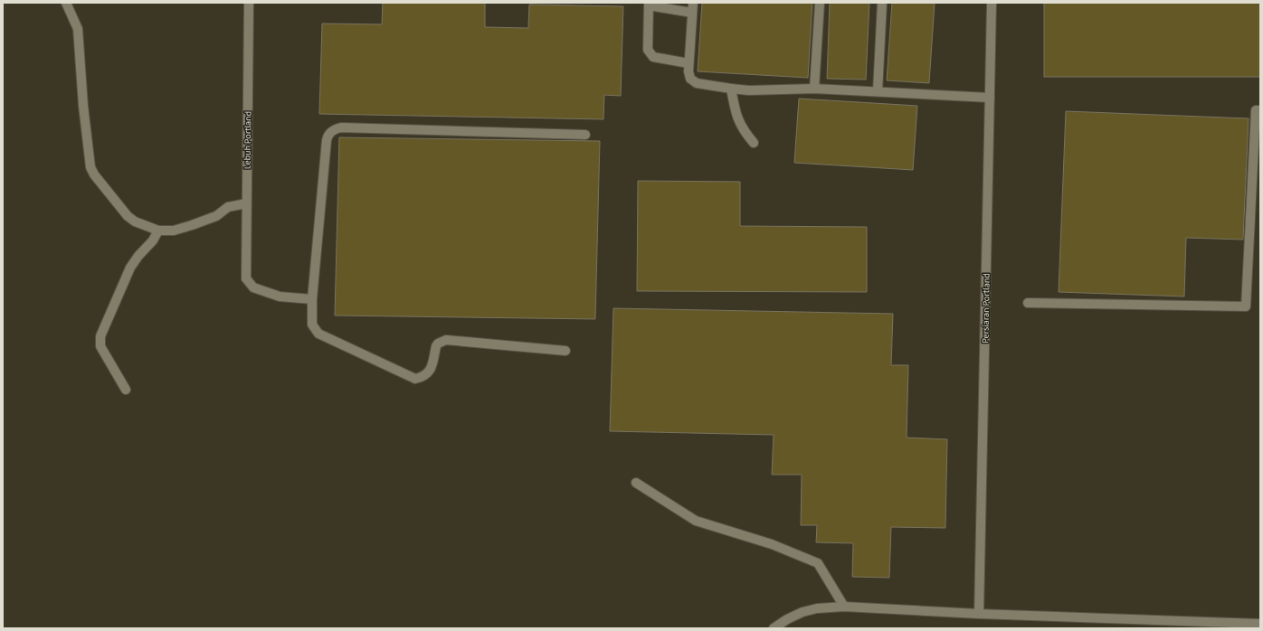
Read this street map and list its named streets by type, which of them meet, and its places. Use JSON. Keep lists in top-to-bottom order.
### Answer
{
  "streets": {
    "street": ["Lebuh Portland", "Persiaran Portland"]
  }
}
